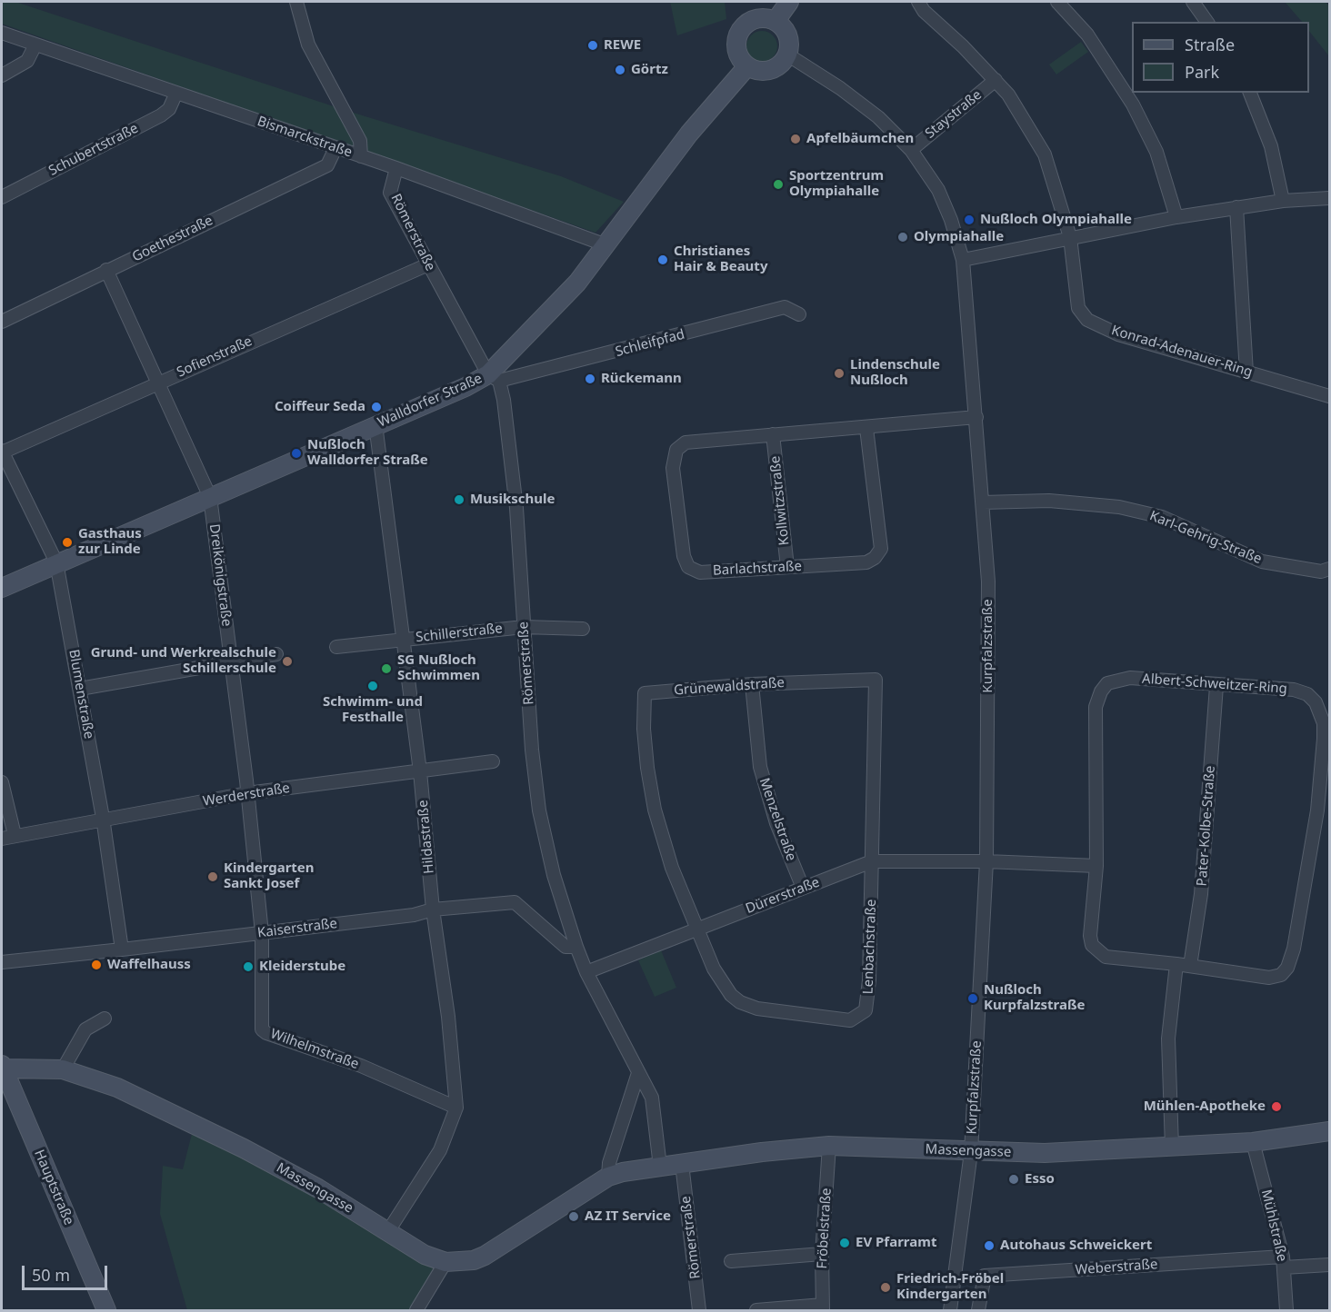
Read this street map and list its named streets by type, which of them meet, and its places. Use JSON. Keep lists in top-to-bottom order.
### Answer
{
  "streets": {
    "main road": ["Walldorfer Straße", "Massengasse", "Hauptstraße"],
    "street": [
      "Staystraße",
      "Bismarckstraße",
      "Schubertstraße",
      "Römerstraße",
      "Goethestraße",
      "Schleifpfad",
      "Konrad-Adenauer-Ring",
      "Sofienstraße",
      "Kollwitzstraße",
      "Karl-Gehrig-Straße",
      "Barlachstraße",
      "Dreikönigstraße",
      "Schillerstraße",
      "Kurpfalzstraße",
      "Albert-Schweitzer-Ring",
      "Grünewaldstraße",
      "Blumenstraße",
      "Werderstraße",
      "Menzelstraße",
      "Pater-Kolbe-Straße",
      "Hildastraße",
      "Dürerstraße",
      "Kaiserstraße",
      "Lenbachstraße",
      "Wilhelmstraße",
      "Mühlstraße",
      "Fröbelstraße",
      "Weberstraße"
    ]
  },
  "crossings": [
    ["Staystraße", "Konrad-Adenauer-Ring"],
    ["Staystraße", "Kurpfalzstraße"],
    ["Bismarckstraße", "Schubertstraße"],
    ["Bismarckstraße", "Römerstraße"],
    ["Bismarckstraße", "Goethestraße"],
    ["Bismarckstraße", "Walldorfer Straße"],
    ["Römerstraße", "Schleifpfad"],
    ["Römerstraße", "Sofienstraße"],
    ["Römerstraße", "Walldorfer Straße"],
    ["Römerstraße", "Schillerstraße"],
    ["Römerstraße", "Dürerstraße"],
    ["Römerstraße", "Kaiserstraße"],
    ["Römerstraße", "Massengasse"],
    ["Goethestraße", "Dreikönigstraße"],
    ["Schleifpfad", "Walldorfer Straße"],
    ["Sofienstraße", "Dreikönigstraße"],
    ["Sofienstraße", "Blumenstraße"],
    ["Walldorfer Straße", "Dreikönigstraße"],
    ["Walldorfer Straße", "Kurpfalzstraße"],
    ["Walldorfer Straße", "Blumenstraße"],
    ["Walldorfer Straße", "Hildastraße"],
    ["Kollwitzstraße", "Barlachstraße"],
    ["Karl-Gehrig-Straße", "Kurpfalzstraße"],
    ["Barlachstraße", "Kurpfalzstraße"],
    ["Dreikönigstraße", "Werderstraße"],
    ["Dreikönigstraße", "Kaiserstraße"],
    ["Dreikönigstraße", "Wilhelmstraße"],
    ["Schillerstraße", "Hildastraße"],
    ["Kurpfalzstraße", "Dürerstraße"],
    ["Kurpfalzstraße", "Massengasse"],
    ["Albert-Schweitzer-Ring", "Pater-Kolbe-Straße"],
    ["Grünewaldstraße", "Menzelstraße"],
    ["Grünewaldstraße", "Dürerstraße"],
    ["Grünewaldstraße", "Lenbachstraße"],
    ["Blumenstraße", "Werderstraße"],
    ["Blumenstraße", "Kaiserstraße"],
    ["Werderstraße", "Hildastraße"],
    ["Menzelstraße", "Dürerstraße"],
    ["Hildastraße", "Kaiserstraße"],
    ["Hildastraße", "Wilhelmstraße"],
    ["Hildastraße", "Massengasse"],
    ["Dürerstraße", "Lenbachstraße"],
    ["Kaiserstraße", "Wilhelmstraße"],
    ["Massengasse", "Hauptstraße"],
    ["Massengasse", "Mühlstraße"],
    ["Massengasse", "Fröbelstraße"],
    ["Mühlstraße", "Weberstraße"]
  ],
  "places": [
    "REWE",
    "Görtz",
    "Apfelbäumchen",
    "Sportzentrum Olympiahalle",
    "Nußloch Olympiahalle",
    "Olympiahalle",
    "Christianes Hair & Beauty",
    "Lindenschule Nußloch",
    "Rückemann",
    "Coiffeur Seda",
    "Nußloch Walldorfer Straße",
    "Musikschule",
    "Gasthaus zur Linde",
    "Grund- und Werkrealschule Schillerschule",
    "SG Nußloch Schwimmen",
    "Schwimm- und Festhalle",
    "Kindergarten Sankt Josef",
    "Waffelhauss",
    "Kleiderstube",
    "Nußloch Kurpfalzstraße",
    "Mühlen-Apotheke",
    "Esso",
    "AZ IT Service",
    "EV Pfarramt",
    "Autohaus Schweickert",
    "Friedrich-Fröbel Kindergarten"
  ],
  "legend": ["Straße", "Park"],
  "scale_bar": "50 m"
}
